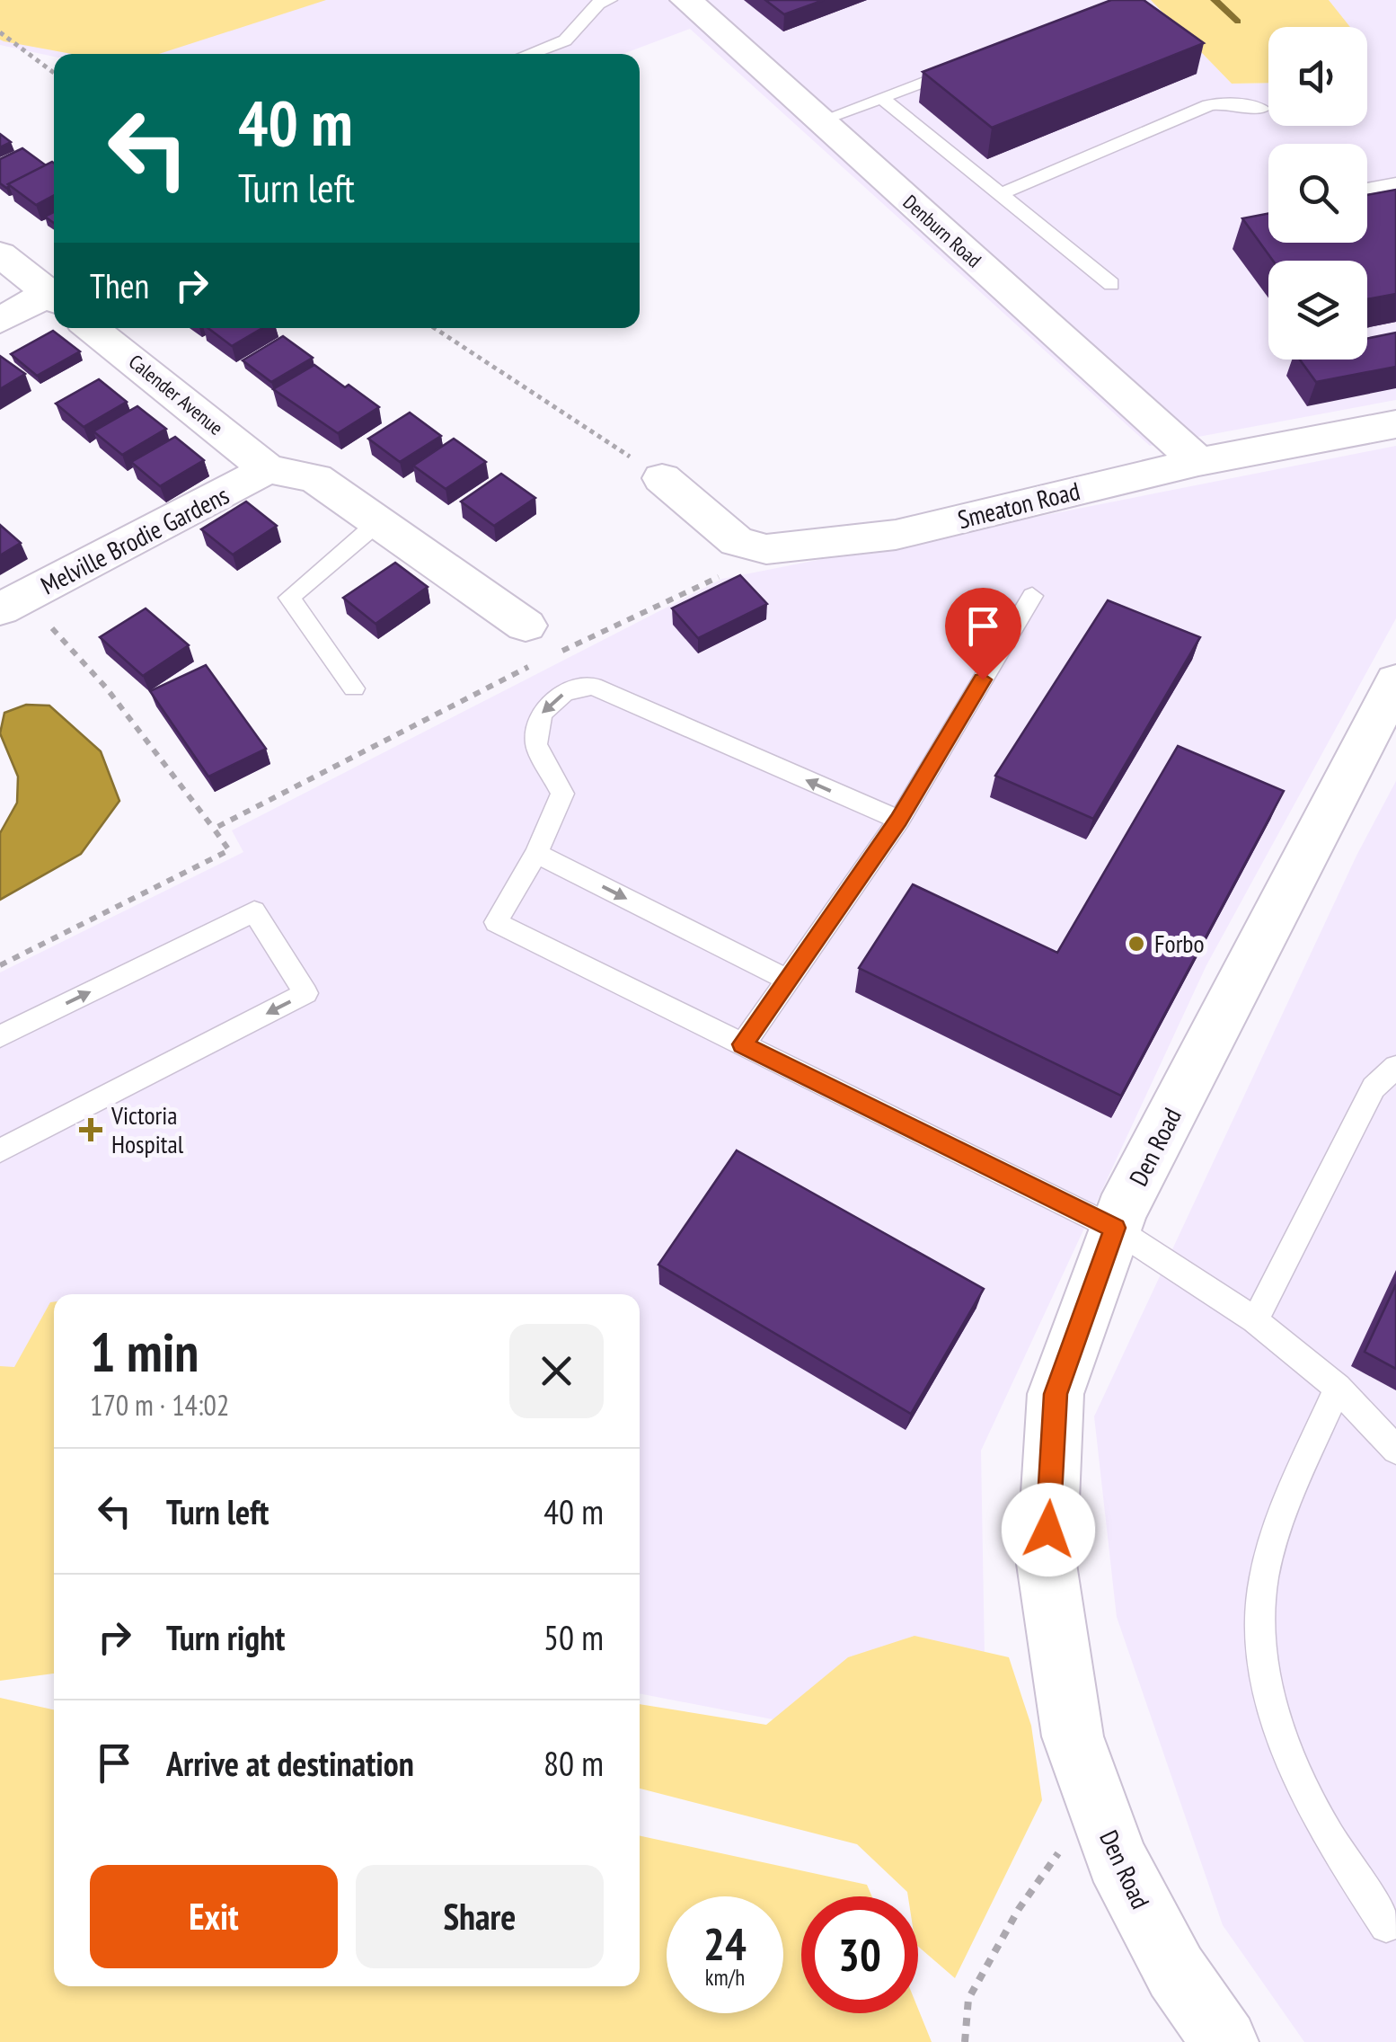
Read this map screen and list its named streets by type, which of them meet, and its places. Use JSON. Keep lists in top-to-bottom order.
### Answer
{
  "streets": {
    "street": [
      "Denburn Road",
      "Calender Avenue",
      "Smeaton Road",
      "Melville Brodie Gardens",
      "Den Road"
    ]
  },
  "crossings": [
    ["Denburn Road", "Smeaton Road"],
    ["Calender Avenue", "Melville Brodie Gardens"]
  ],
  "places": {
    "other": ["Forbo"],
    "health": ["Victoria Hospital"]
  },
  "page": {
    "turn": ["40 m", "Turn left"],
    "then": "Then",
    "heading": ["1 min", "170 m · 14:02"],
    "list": [
      {
        "name": "Turn left",
        "value": "40 m"
      },
      {
        "name": "Turn right",
        "value": "50 m"
      },
      {
        "name": "Arrive at destination",
        "value": "80 m"
      }
    ],
    "buttons": ["Exit", "Share"],
    "speed": "24 km/h",
    "limit": "30"
  }
}
